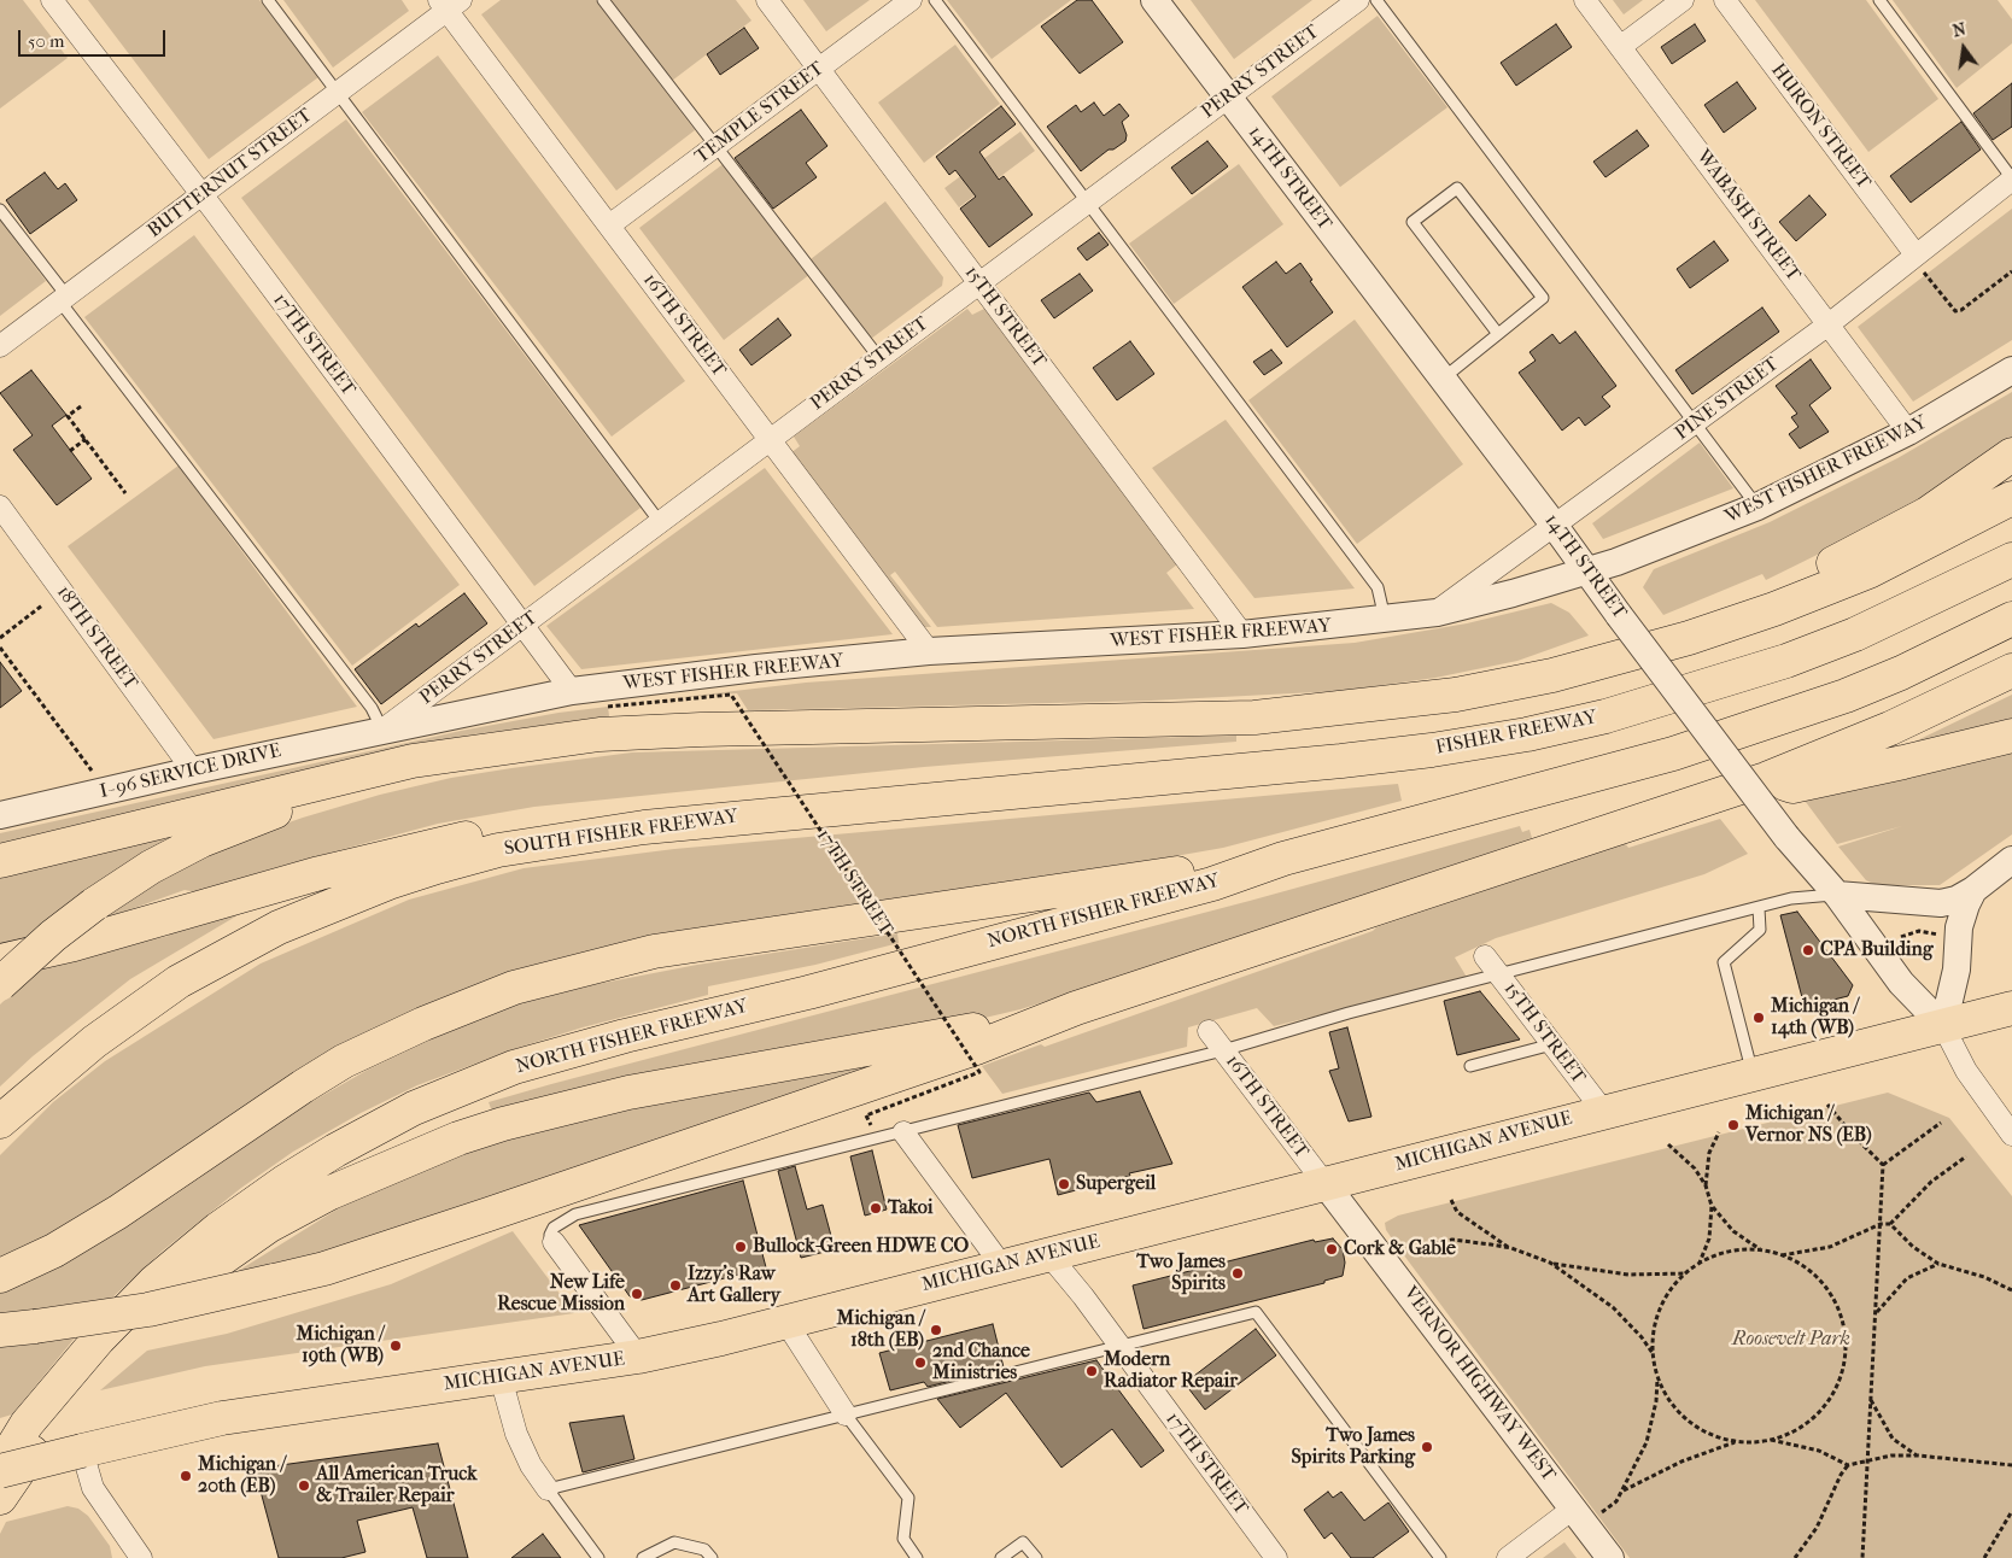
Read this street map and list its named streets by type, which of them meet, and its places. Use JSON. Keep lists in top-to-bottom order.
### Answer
{
  "streets": {
    "main road": [
      "FISHER FREEWAY",
      "SOUTH FISHER FREEWAY",
      "NORTH FISHER FREEWAY",
      "MICHIGAN AVENUE"
    ],
    "street": [
      "PERRY STREET",
      "TEMPLE STREET",
      "HURON STREET",
      "BUTTERNUT STREET",
      "14TH STREET",
      "WABASH STREET",
      "15TH STREET",
      "16TH STREET",
      "17TH STREET",
      "PINE STREET",
      "WEST FISHER FREEWAY",
      "18TH STREET",
      "I- 96 SERVICE DRIVE",
      "VERNOR HIGHWAY WEST"
    ]
  },
  "crossings": [
    ["PERRY STREET", "14TH STREET"],
    ["PERRY STREET", "15TH STREET"],
    ["PERRY STREET", "16TH STREET"],
    ["PERRY STREET", "17TH STREET"],
    ["PERRY STREET", "WEST FISHER FREEWAY"],
    ["PERRY STREET", "I- 96 SERVICE DRIVE"],
    ["TEMPLE STREET", "15TH STREET"],
    ["TEMPLE STREET", "16TH STREET"],
    ["HURON STREET", "PINE STREET"],
    ["BUTTERNUT STREET", "16TH STREET"],
    ["BUTTERNUT STREET", "17TH STREET"],
    ["14TH STREET", "PINE STREET"],
    ["14TH STREET", "WEST FISHER FREEWAY"],
    ["14TH STREET", "MICHIGAN AVENUE"],
    ["WABASH STREET", "PINE STREET"],
    ["WABASH STREET", "WEST FISHER FREEWAY"],
    ["15TH STREET", "WEST FISHER FREEWAY"],
    ["15TH STREET", "MICHIGAN AVENUE"],
    ["16TH STREET", "WEST FISHER FREEWAY"],
    ["16TH STREET", "MICHIGAN AVENUE"],
    ["16TH STREET", "VERNOR HIGHWAY WEST"],
    ["17TH STREET", "WEST FISHER FREEWAY"],
    ["17TH STREET", "MICHIGAN AVENUE"],
    ["PINE STREET", "WEST FISHER FREEWAY"],
    ["WEST FISHER FREEWAY", "I- 96 SERVICE DRIVE"],
    ["18TH STREET", "I- 96 SERVICE DRIVE"],
    ["FISHER FREEWAY", "SOUTH FISHER FREEWAY"],
    ["NORTH FISHER FREEWAY", "MICHIGAN AVENUE"],
    ["MICHIGAN AVENUE", "VERNOR HIGHWAY WEST"]
  ],
  "parks": ["Roosevelt Park"],
  "places": [
    "CPA Building",
    "Michigan / 14th (WB)",
    "Michigan / Vernor NS (EB)",
    "Supergeil",
    "Takoi",
    "Bullock-Green HDWE CO",
    "Cork & Gable",
    "Two James Spirits",
    "Izzy's Raw Art Gallery",
    "New Life Rescue Mission",
    "Michigan / 18th (EB)",
    "Michigan / 19th (WB)",
    "2nd Chance Ministries",
    "Modern Radiator Repair",
    "Two James Spirits Parking",
    "Michigan / 20th (EB)",
    "All American Truck & Trailer Repair"
  ],
  "scale_bar": "50 m",
  "north": "top"
}
